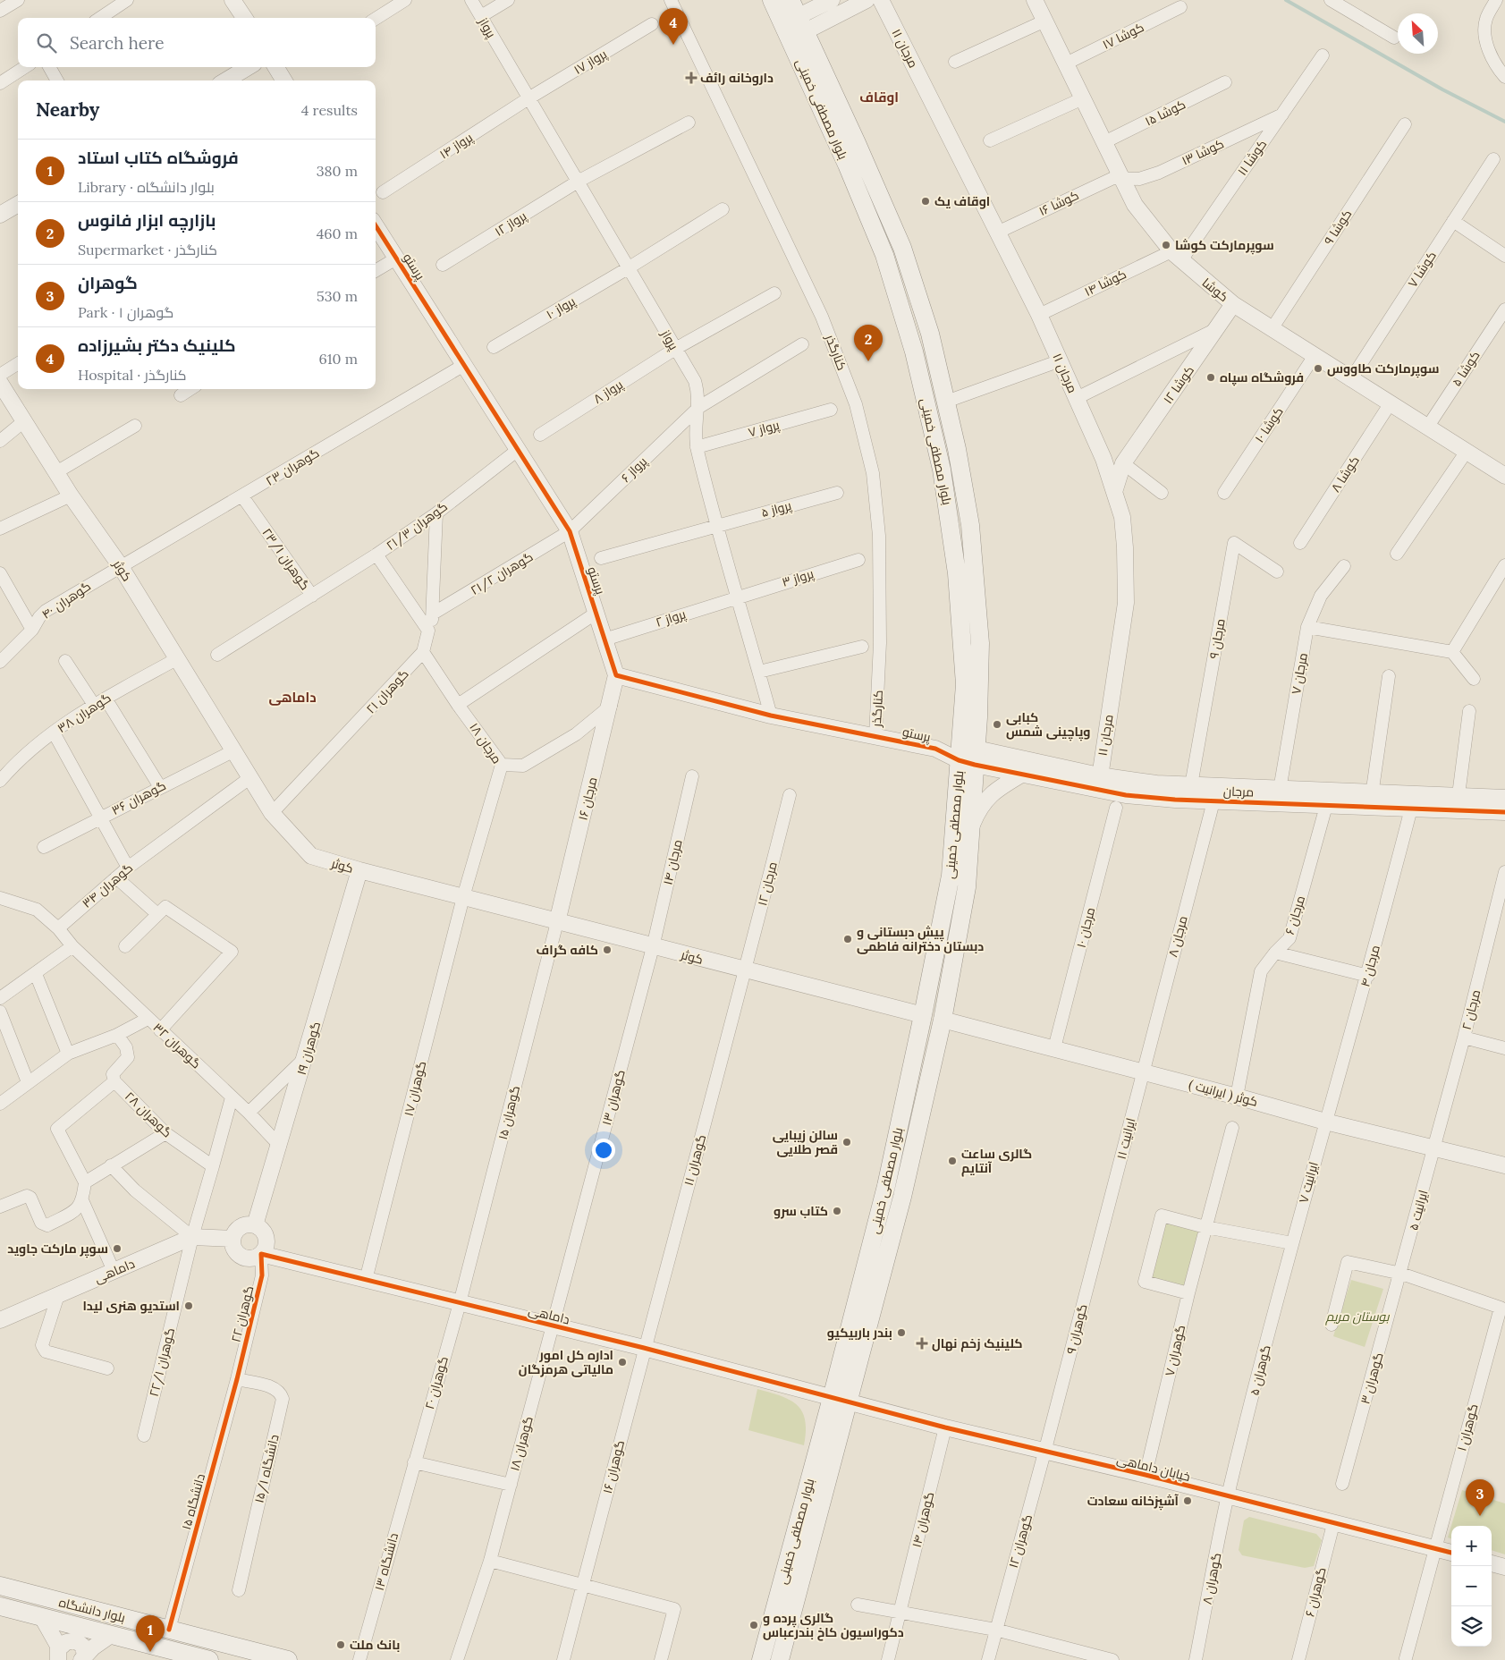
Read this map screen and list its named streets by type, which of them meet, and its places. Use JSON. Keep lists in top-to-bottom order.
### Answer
{
  "streets": {
    "main road": ["بلوار مصطفی خمینی", "بلوار دانشگاه"],
    "street": [
      "پرواز",
      "کوشا ۱۷",
      "مرجان ۱۱",
      "پرواز ۱۷",
      "کوشا ۱۵",
      "پرواز ۱۴",
      "کوشا ۱۳",
      "کوشا ۱۱",
      "کوشا ۱۶",
      "پرواز ۱۲",
      "کوشا ۹",
      "پرستو",
      "کوشا ۷",
      "کوشا ۱۴",
      "کوشا",
      "پرواز ۱۰",
      "کنارگذر",
      "کوشا ۵",
      "کوشا ۱۲",
      "پرواز ۸",
      "کوشا ۱۰",
      "پرواز ۷",
      "گوهران ۲۳",
      "پرواز ۶",
      "کوشا ۸",
      "پرواز ۵",
      "گوهران ۲۱/۳",
      "گوهران ۲۳/۱",
      "کوثر",
      "گوهران ۲۱/۲",
      "پرواز ۳",
      "گوهران ۴۰",
      "پرواز ۲",
      "مرجان ۹",
      "مرجان ۷",
      "گوهران ۲۱",
      "گوهران ۳۸",
      "مرجان ۱۸",
      "مرجان",
      "گوهران ۳۶",
      "مرجان ۱۶",
      "مرجان ۱۴",
      "مرجان ۱۲",
      "گوهران ۳۴",
      "مرجان ۶",
      "مرجان ۱۰",
      "مرجان ۸",
      "مرجان ۴",
      "مرجان ۲",
      "گوهران ۳۲",
      "گوهران ۱۹",
      "گوهران ۱۷",
      "کوثر ( ایرانیت )",
      "گوهران ۱۳",
      "گوهران ۱۵",
      "گوهران ۲۸",
      "ایرانیت ۱۱",
      "گوهران ۱۱",
      "ایرانیت ۷",
      "ایرانیت ۵",
      "داماهی",
      "گوهران ۲۲",
      "گوهران ۹",
      "گوهران ۷",
      "گوهران ۲۲/۱",
      "گوهران ۵",
      "گوهران ۳",
      "گوهران ۲۰",
      "گوهران ۱",
      "گوهران ۱۸",
      "گوهران ۱۶",
      "خیابان داماهی",
      "دانشگاه ۱۵/۱",
      "دانشگاه ۱۵",
      "گوهران ۱۴",
      "گوهران ۱۲",
      "دانشگاه ۱۳",
      "گوهران ۸",
      "گوهران ۶"
    ]
  },
  "crossings": [
    ["پرواز", "پرواز ۱۷"],
    ["پرواز", "پرواز ۱۴"],
    ["پرواز", "پرواز ۱۲"],
    ["پرواز", "پرستو"],
    ["پرواز", "پرواز ۱۰"],
    ["پرواز", "پرواز ۸"],
    ["پرواز", "پرواز ۷"],
    ["پرواز", "پرواز ۶"],
    ["پرواز", "پرواز ۵"],
    ["پرواز", "پرواز ۳"],
    ["پرواز", "پرواز ۲"],
    ["کوشا ۱۷", "کوشا"],
    ["مرجان ۱۱", "کوشا ۱۶"],
    ["مرجان ۱۱", "کوشا ۱۴"],
    ["مرجان ۱۱", "کوشا ۱۲"],
    ["مرجان ۱۱", "مرجان"],
    ["پرواز ۱۷", "پرواز ۱۴"],
    ["بلوار مصطفی خمینی", "پرستو"],
    ["بلوار مصطفی خمینی", "کوثر"],
    ["بلوار مصطفی خمینی", "مرجان"],
    ["بلوار مصطفی خمینی", "کوثر ( ایرانیت )"],
    ["بلوار مصطفی خمینی", "داماهی"],
    ["بلوار مصطفی خمینی", "خیابان داماهی"],
    ["کوشا ۱۵", "کوشا"],
    ["کوشا ۱۳", "کوشا ۱۱"],
    ["کوشا ۱۳", "کوشا ۱۶"],
    ["کوشا ۱۳", "کوشا"],
    ["کوشا ۱۱", "کوشا ۱۴"],
    ["کوشا ۱۱", "کوشا"],
    ["کوشا ۱۶", "کوشا"],
    ["کوشا ۹", "کوشا"],
    ["پرستو", "کنارگذر"],
    ["پرستو", "گوهران ۲۳"],
    ["پرستو", "پرواز ۶"],
    ["پرستو", "گوهران ۲۱/۳"],
    ["پرستو", "گوهران ۲۱/۲"],
    ["پرستو", "پرواز ۲"],
    ["پرستو", "مرجان"],
    ["پرستو", "مرجان ۱۶"],
    ["کوشا ۷", "کوشا"],
    ["کوشا ۱۴", "کوشا"],
    ["کوشا", "کوشا ۵"],
    ["کوشا", "کوشا ۱۲"],
    ["کوشا", "کوشا ۱۰"],
    ["کوشا", "کوشا ۸"],
    ["گوهران ۲۳", "گوهران ۲۳/۱"],
    ["گوهران ۲۳", "کوثر"],
    ["گوهران ۲۳", "گوهران ۴۰"],
    ["پرواز ۶", "گوهران ۲۱/۲"],
    ["گوهران ۲۱/۳", "گوهران ۲۳/۱"],
    ["گوهران ۲۱/۳", "گوهران ۲۱"],
    ["کوثر", "گوهران ۴۰"],
    ["کوثر", "گوهران ۲۱"],
    ["کوثر", "گوهران ۳۸"],
    ["کوثر", "مرجان ۱۸"],
    ["کوثر", "گوهران ۳۶"],
    ["کوثر", "مرجان ۱۶"],
    ["کوثر", "مرجان ۱۴"],
    ["کوثر", "مرجان ۱۲"],
    ["کوثر", "گوهران ۳۴"],
    ["کوثر", "گوهران ۱۹"],
    ["کوثر", "گوهران ۱۷"],
    ["کوثر", "گوهران ۱۳"],
    ["کوثر", "گوهران ۱۵"],
    ["کوثر", "گوهران ۱۱"],
    ["گوهران ۲۱/۲", "گوهران ۲۱"],
    ["پرواز ۳", "پرواز ۲"],
    ["مرجان ۹", "مرجان"],
    ["مرجان ۷", "مرجان"],
    ["گوهران ۲۱", "مرجان ۱۸"],
    ["مرجان ۱۸", "گوهران ۱۷"],
    ["مرجان", "مرجان ۶"],
    ["مرجان", "مرجان ۸"],
    ["مرجان", "مرجان ۴"],
    ["مرجان ۱۶", "گوهران ۱۵"],
    ["مرجان ۱۴", "گوهران ۱۳"],
    ["مرجان ۱۲", "گوهران ۱۱"],
    ["مرجان ۶", "کوثر ( ایرانیت )"],
    ["مرجان ۱۰", "کوثر ( ایرانیت )"],
    ["مرجان ۸", "کوثر ( ایرانیت )"],
    ["مرجان ۸", "ایرانیت ۱۱"],
    ["مرجان ۴", "کوثر ( ایرانیت )"],
    ["مرجان ۴", "ایرانیت ۷"],
    ["مرجان ۲", "کوثر ( ایرانیت )"],
    ["مرجان ۲", "ایرانیت ۵"],
    ["گوهران ۳۲", "گوهران ۱۹"],
    ["گوهران ۱۹", "داماهی"],
    ["گوهران ۱۹", "گوهران ۲۲"],
    ["گوهران ۱۷", "داماهی"],
    ["کوثر ( ایرانیت )", "ایرانیت ۱۱"],
    ["کوثر ( ایرانیت )", "ایرانیت ۷"],
    ["کوثر ( ایرانیت )", "ایرانیت ۵"],
    ["گوهران ۱۳", "داماهی"],
    ["گوهران ۱۳", "گوهران ۱۸"],
    ["گوهران ۱۵", "داماهی"],
    ["گوهران ۱۵", "گوهران ۲۰"],
    ["ایرانیت ۱۱", "گوهران ۹"],
    ["گوهران ۱۱", "داماهی"],
    ["گوهران ۱۱", "گوهران ۱۶"],
    ["ایرانیت ۷", "گوهران ۵"],
    ["ایرانیت ۵", "گوهران ۳"],
    ["ایرانیت ۵", "گوهران ۱"],
    ["داماهی", "گوهران ۲۲"],
    ["داماهی", "گوهران ۲۲/۱"],
    ["داماهی", "گوهران ۲۰"],
    ["داماهی", "گوهران ۱۸"],
    ["داماهی", "گوهران ۱۶"],
    ["داماهی", "خیابان داماهی"],
    ["گوهران ۲۲", "دانشگاه ۱۵/۱"],
    ["گوهران ۲۲", "دانشگاه ۱۵"],
    ["گوهران ۹", "خیابان داماهی"],
    ["گوهران ۹", "گوهران ۱۲"],
    ["گوهران ۷", "خیابان داماهی"],
    ["گوهران ۵", "خیابان داماهی"],
    ["گوهران ۵", "گوهران ۸"],
    ["گوهران ۳", "گوهران ۱"],
    ["گوهران ۲۰", "دانشگاه ۱۳"],
    ["گوهران ۱", "خیابان داماهی"],
    ["خیابان داماهی", "گوهران ۱۴"],
    ["خیابان داماهی", "گوهران ۱۲"],
    ["خیابان داماهی", "گوهران ۸"],
    ["خیابان داماهی", "گوهران ۶"],
    ["دانشگاه ۱۵/۱", "دانشگاه ۱۵"],
    ["دانشگاه ۱۵", "بلوار دانشگاه"]
  ],
  "districts": ["اوقاف", "داماهی"],
  "parks": ["بوستان مریم"],
  "places": {
    "health": ["داروخانه رائف", "کلینیک زخم نهال"],
    "other": [
      "اوقاف یک",
      "سوپرمارکت کوشا",
      "سوپرمارکت طاووس",
      "فروشگاه سپاه",
      "کبابی وپاچینی شمس",
      "پیش دبستانی و دبستان دخترانه فاطمی",
      "کافه گراف",
      "سالن زیبایی قصر طلایی",
      "گالری ساعت آنتایم",
      "کتاب سرو",
      "سوپر مارکت جاوید",
      "استدیو هنری لیدا",
      "بندر باربیکیو",
      "اداره کل امور مالیاتی هرمزگان",
      "آشپزخانه سعادت",
      "گالری پرده و دکوراسیون کاخ بندرعباس",
      "بانک ملت"
    ]
  },
  "north": "top left",
  "page": {
    "pins": [
      "4",
      "2",
      "3",
      "1"
    ],
    "search": "Search here",
    "heading": ["Nearby", "4 results"],
    "list": [
      {
        "mark": "1",
        "name": "فروشگاه کتاب استاد",
        "note": "Library · بلوار دانشگاه",
        "value": "380 m"
      },
      {
        "mark": "2",
        "name": "بازارچه ابزار فانوس",
        "note": "Supermarket · کنارگذر",
        "value": "460 m"
      },
      {
        "mark": "3",
        "name": "گوهران",
        "note": "Park · گوهران ۱",
        "value": "530 m"
      },
      {
        "mark": "4",
        "name": "کلینیک دکتر بشیرزاده",
        "note": "Hospital · کنارگذر",
        "value": "610 m"
      }
    ],
    "map_buttons": ["+", "−"]
  }
}
